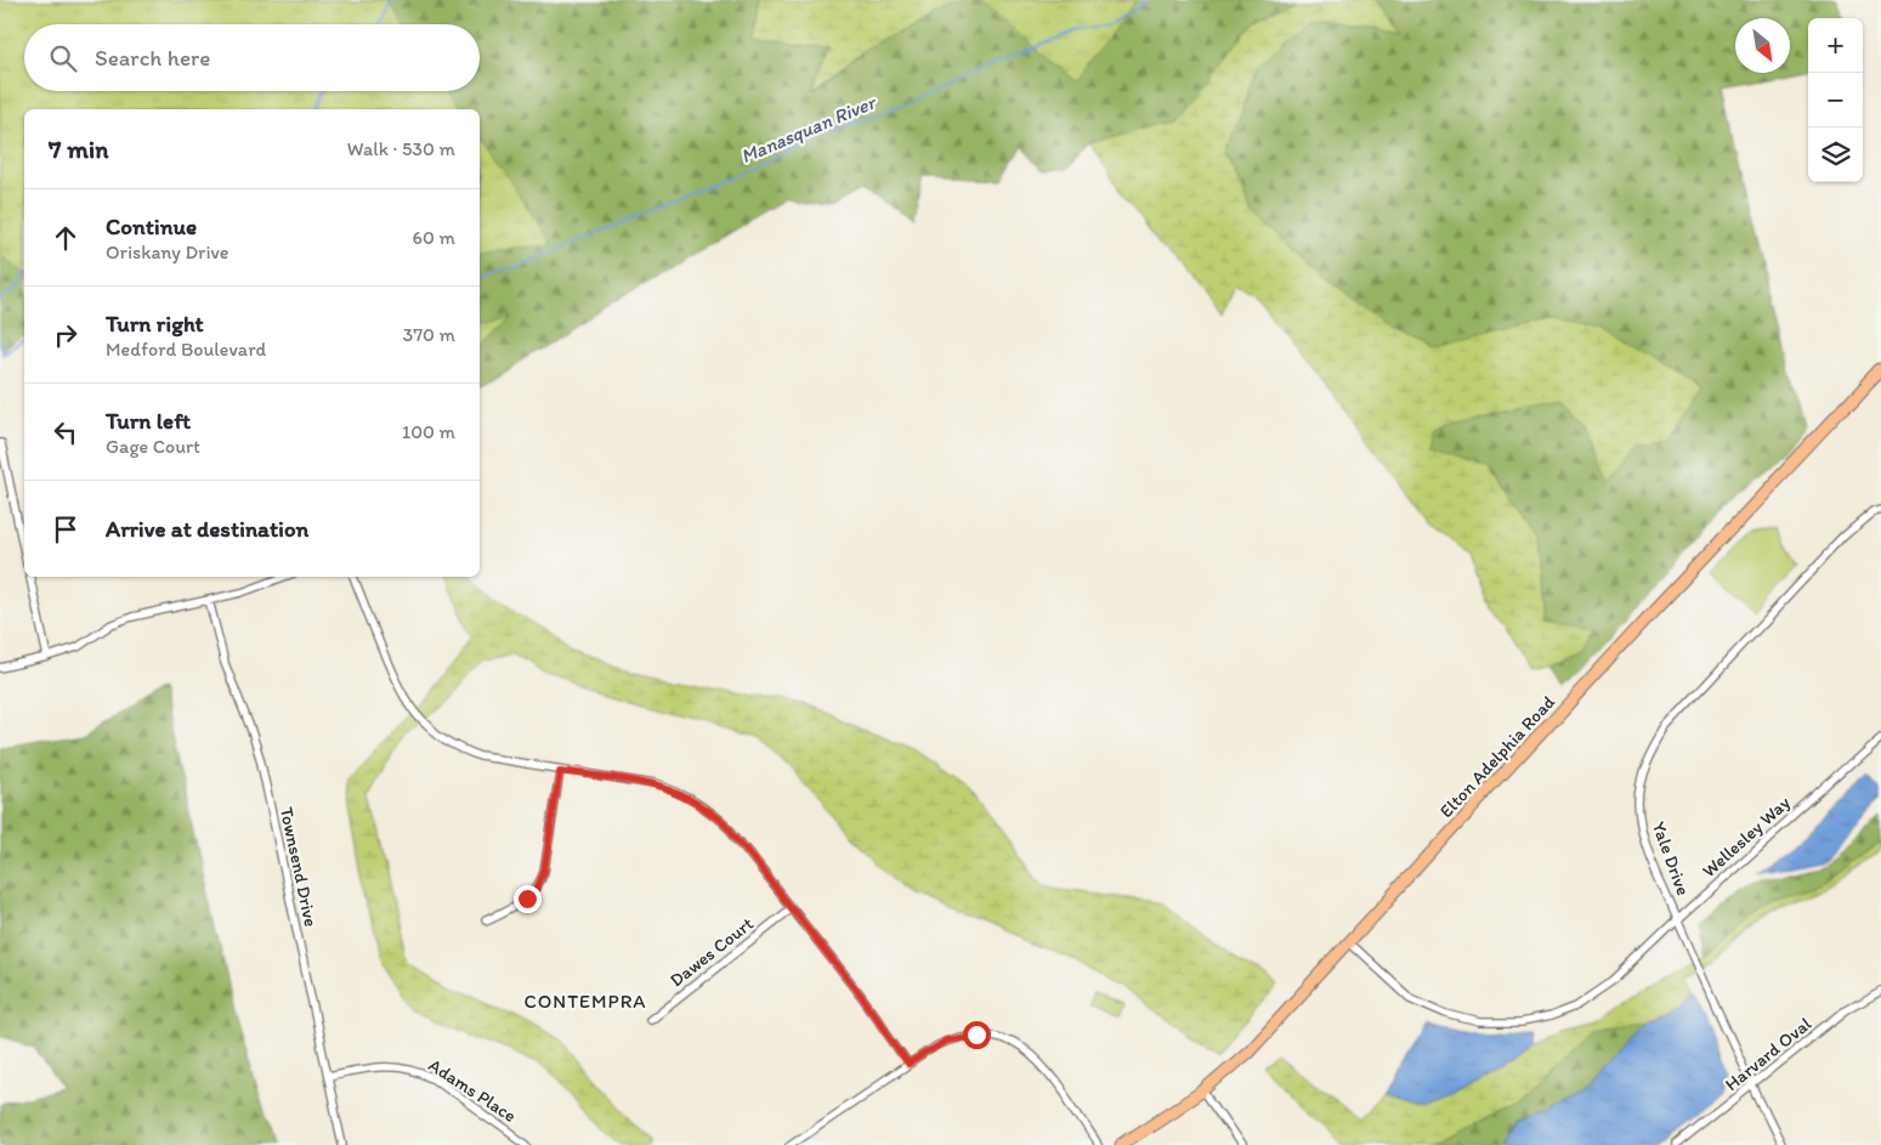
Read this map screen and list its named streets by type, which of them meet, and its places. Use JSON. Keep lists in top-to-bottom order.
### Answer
{
  "streets": {
    "main road": ["Elton Adelphia Road"],
    "street": [
      "Wellesley Way",
      "Yale Drive",
      "Townsend Drive",
      "Dawes Court",
      "Harvard Oval",
      "Adams Place"
    ]
  },
  "crossings": [
    ["Elton Adelphia Road", "Wellesley Way"],
    ["Wellesley Way", "Yale Drive"],
    ["Yale Drive", "Harvard Oval"],
    ["Townsend Drive", "Adams Place"]
  ],
  "districts": ["CONTEMPRA"],
  "water": ["Manasquan River"],
  "north": "bottom right",
  "page": {
    "map_buttons": ["+", "−"],
    "search": "Search here",
    "heading": ["7 min", "Walk · 530 m"],
    "list": [
      ["Continue", "Oriskany Drive", "60 m"],
      ["Turn right", "Medford Boulevard", "370 m"],
      ["Turn left", "Gage Court", "100 m"],
      "Arrive at destination"
    ]
  }
}
